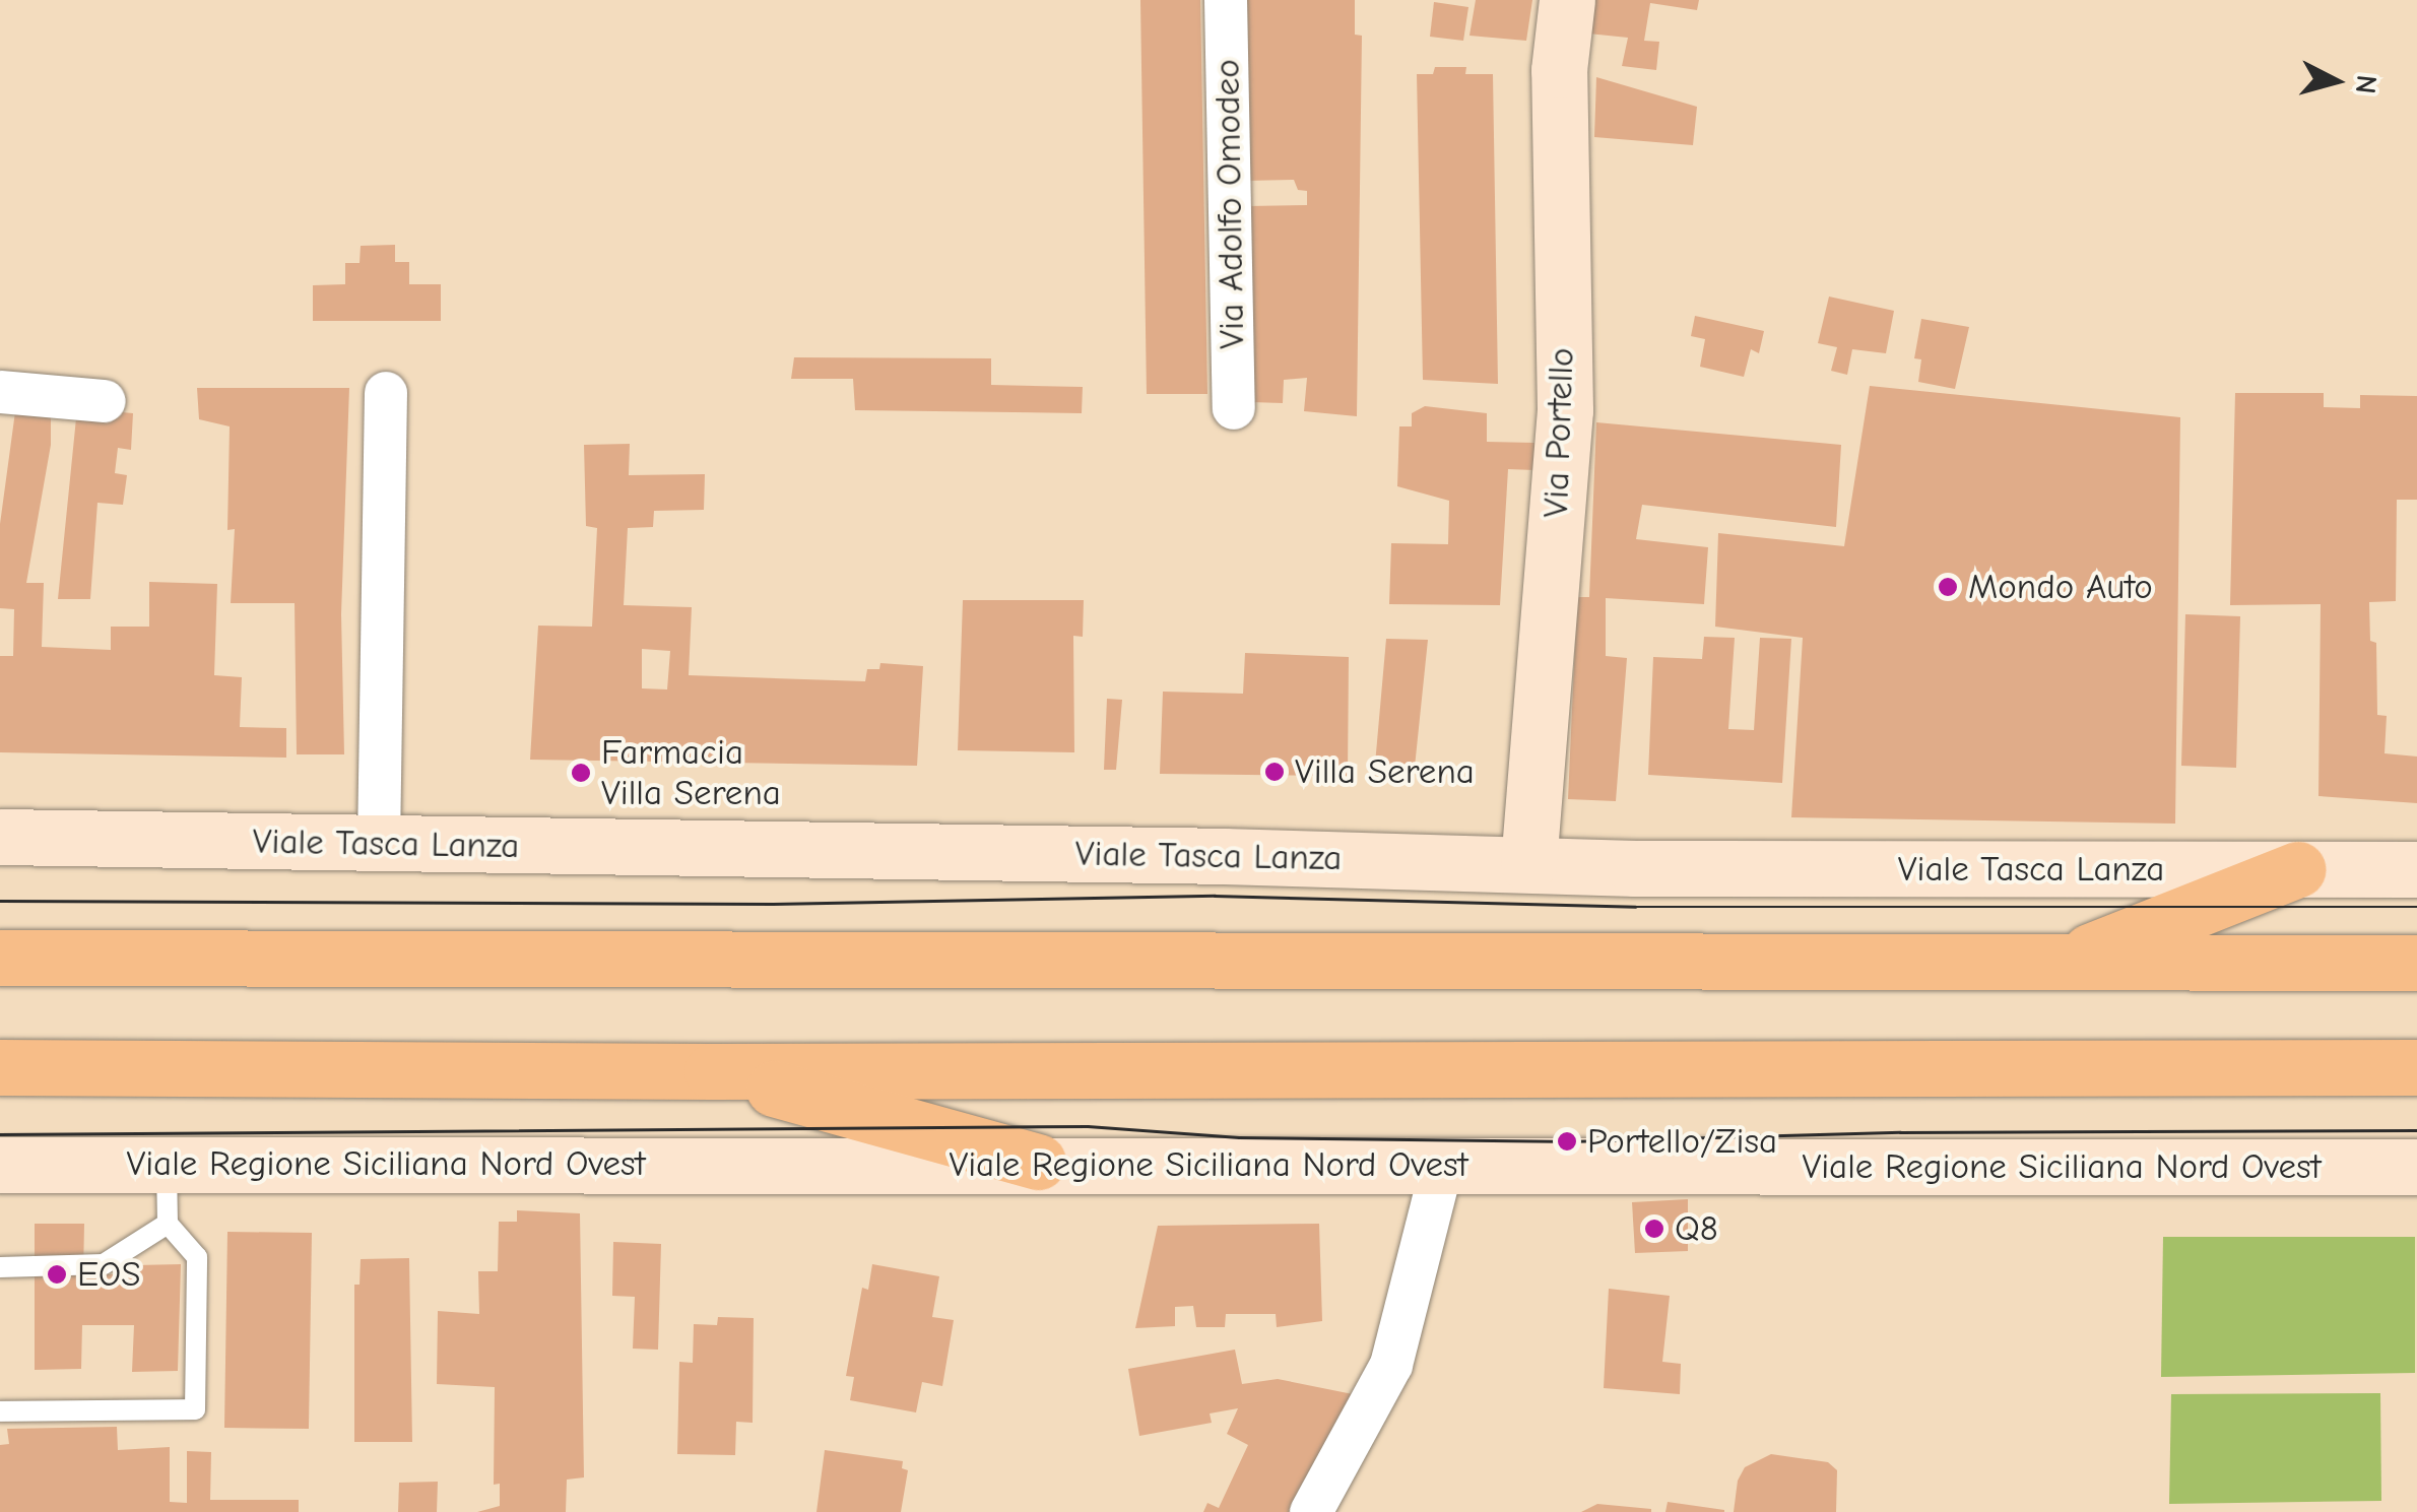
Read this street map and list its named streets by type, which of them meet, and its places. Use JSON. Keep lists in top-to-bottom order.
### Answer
{
  "streets": {
    "street": [
      "Via Adolfo Omodeo",
      "Via Portello",
      "Viale Tasca Lanza",
      "Viale Regione Siciliana Nord Ovest"
    ]
  },
  "crossings": [
    ["Via Portello", "Viale Tasca Lanza"]
  ],
  "places": [
    "Mondo Auto",
    "Villa Serena",
    "Farmacia Villa Serena",
    "Portello/Zisa",
    "Q8",
    "EOS"
  ],
  "north": "right"
}
